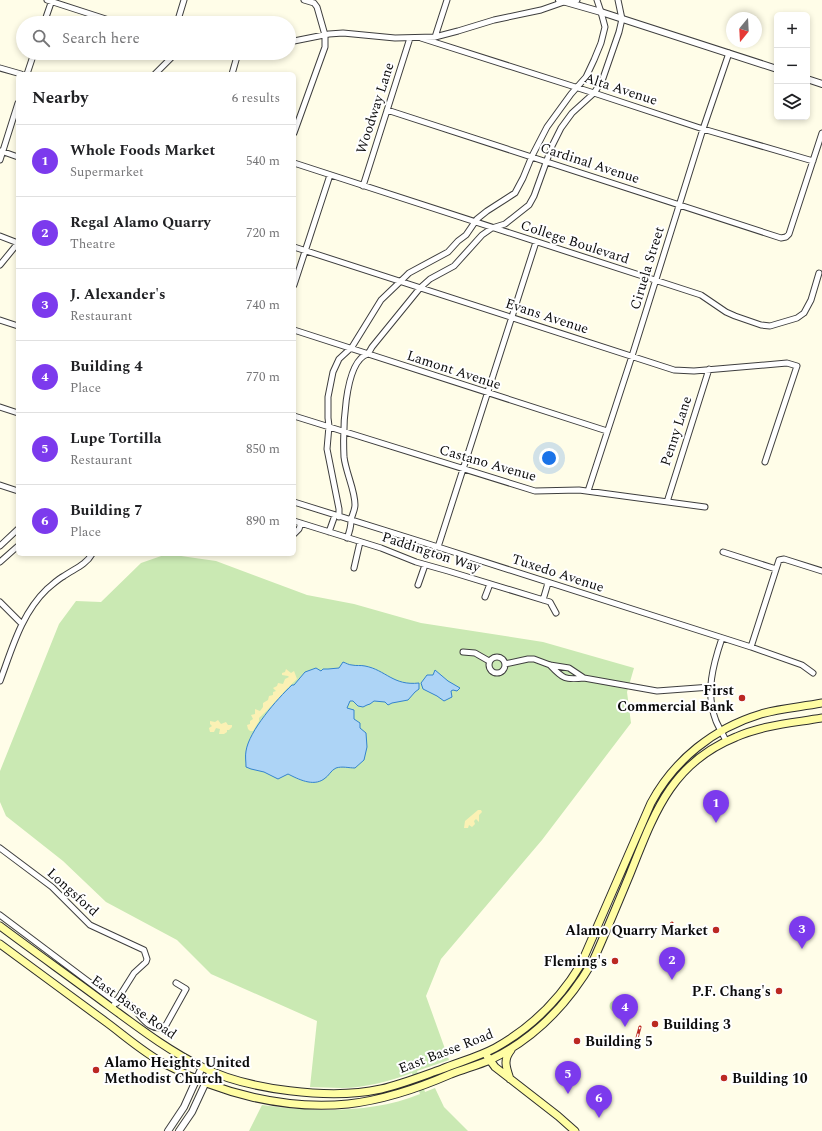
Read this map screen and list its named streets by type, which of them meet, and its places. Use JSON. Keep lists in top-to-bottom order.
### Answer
{
  "streets": {
    "main road": ["East Basse Road"],
    "street": [
      "Alta Avenue",
      "Woodway Lane",
      "Cardinal Avenue",
      "College Boulevard",
      "Ciruela Street",
      "Evans Avenue",
      "Lamont Avenue",
      "Penny Lane",
      "Castano Avenue",
      "Paddington Way",
      "Tuxedo Avenue",
      "Longsford"
    ]
  },
  "crossings": [
    ["Alta Avenue", "Cardinal Avenue"],
    ["Alta Avenue", "Ciruela Street"],
    ["Woodway Lane", "Cardinal Avenue"],
    ["Woodway Lane", "College Boulevard"],
    ["Cardinal Avenue", "Ciruela Street"],
    ["College Boulevard", "Ciruela Street"],
    ["Ciruela Street", "Evans Avenue"],
    ["Ciruela Street", "Lamont Avenue"],
    ["Ciruela Street", "Castano Avenue"],
    ["Evans Avenue", "Penny Lane"],
    ["Penny Lane", "Castano Avenue"],
    ["Longsford", "East Basse Road"]
  ],
  "places": [
    "First Commercial Bank",
    "Alamo Quarry Market",
    "Fleming's",
    "P.F. Chang's",
    "Building 3",
    "Building 5",
    "Alamo Heights United Methodist Church",
    "Building 10"
  ],
  "north": "bottom",
  "page": {
    "map_buttons": ["+", "−"],
    "search": "Search here",
    "heading": ["Nearby", "6 results"],
    "list": [
      {
        "mark": "1",
        "name": "Whole Foods Market",
        "note": "Supermarket",
        "value": "540 m"
      },
      {
        "mark": "2",
        "name": "Regal Alamo Quarry",
        "note": "Theatre",
        "value": "720 m"
      },
      {
        "mark": "3",
        "name": "J. Alexander's",
        "note": "Restaurant",
        "value": "740 m"
      },
      {
        "mark": "4",
        "name": "Building 4",
        "note": "Place",
        "value": "770 m"
      },
      {
        "mark": "5",
        "name": "Lupe Tortilla",
        "note": "Restaurant",
        "value": "850 m"
      },
      {
        "mark": "6",
        "name": "Building 7",
        "note": "Place",
        "value": "890 m"
      }
    ],
    "pins": [
      "1",
      "3",
      "2",
      "4",
      "5",
      "6"
    ]
  }
}
